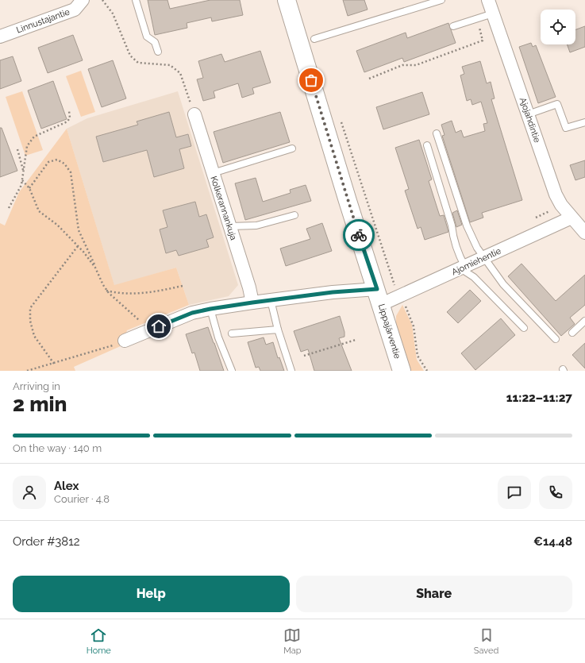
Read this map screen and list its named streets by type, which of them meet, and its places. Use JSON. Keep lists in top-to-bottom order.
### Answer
{
  "streets": {
    "main road": ["Lippajärventie"],
    "street": [
      "Linnustajantie",
      "Ajojahdintie",
      "Kolkerannankuja",
      "Ajomiehentie"
    ]
  },
  "crossings": [
    ["Ajojahdintie", "Ajomiehentie"],
    ["Kolkerannankuja", "Ajomiehentie"],
    ["Ajomiehentie", "Lippajärventie"]
  ],
  "page": {
    "heading": ["2 min", "Arriving in", "11:22–11:27"],
    "panel": [
      "Alex",
      "Courier · 4.8",
      "Order #3812",
      "€14.48"
    ],
    "bar": "On the way · 140 m",
    "buttons": ["Help", "Share"],
    "tabs": ["Home", "Map", "Saved"]
  }
}
